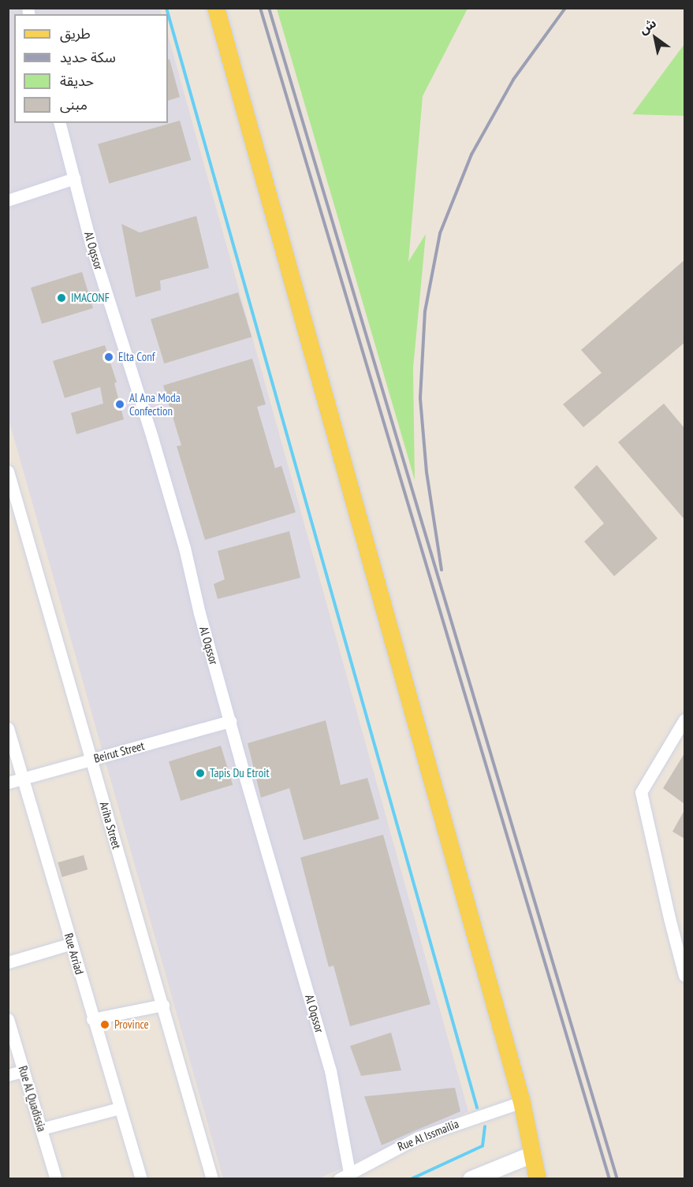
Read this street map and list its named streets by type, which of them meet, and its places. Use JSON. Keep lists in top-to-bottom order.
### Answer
{
  "streets": {
    "street": [
      "Al Oqssor",
      "Beirut Street",
      "Ariha Street",
      "Rue Arriad",
      "Rue Al Quadissia",
      "Rue Al Issmailia"
    ]
  },
  "crossings": [
    ["Al Oqssor", "Beirut Street"],
    ["Al Oqssor", "Rue Al Issmailia"],
    ["Beirut Street", "Ariha Street"],
    ["Beirut Street", "Rue Arriad"]
  ],
  "places": [
    "IMACONF",
    "Elta Conf",
    "Al Ana Moda Confection",
    "Tapis Du Etroit",
    "Province"
  ],
  "legend": [
    "طريق",
    "سكة حديد",
    "حديقة",
    "مبنى"
  ],
  "north": "top left"
}
